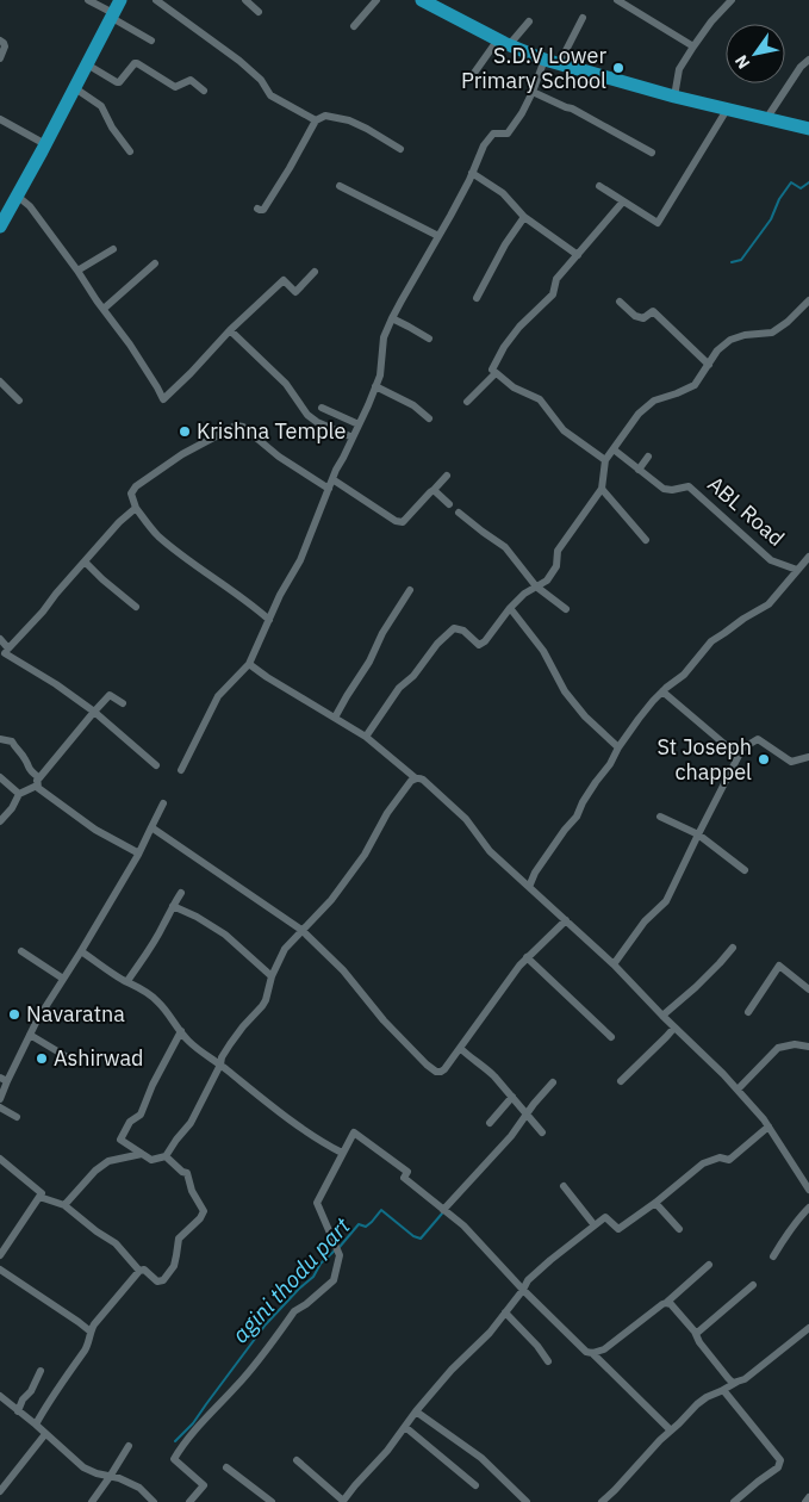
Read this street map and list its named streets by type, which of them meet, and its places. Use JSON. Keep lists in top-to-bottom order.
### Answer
{
  "streets": {
    "street": ["ABL Road"]
  },
  "water": ["agini thodu part"],
  "places": [
    "S.D.V Lower Primary School",
    "Krishna Temple",
    "St Joseph chappel",
    "Navaratna",
    "Ashirwad"
  ],
  "north": "bottom left"
}
